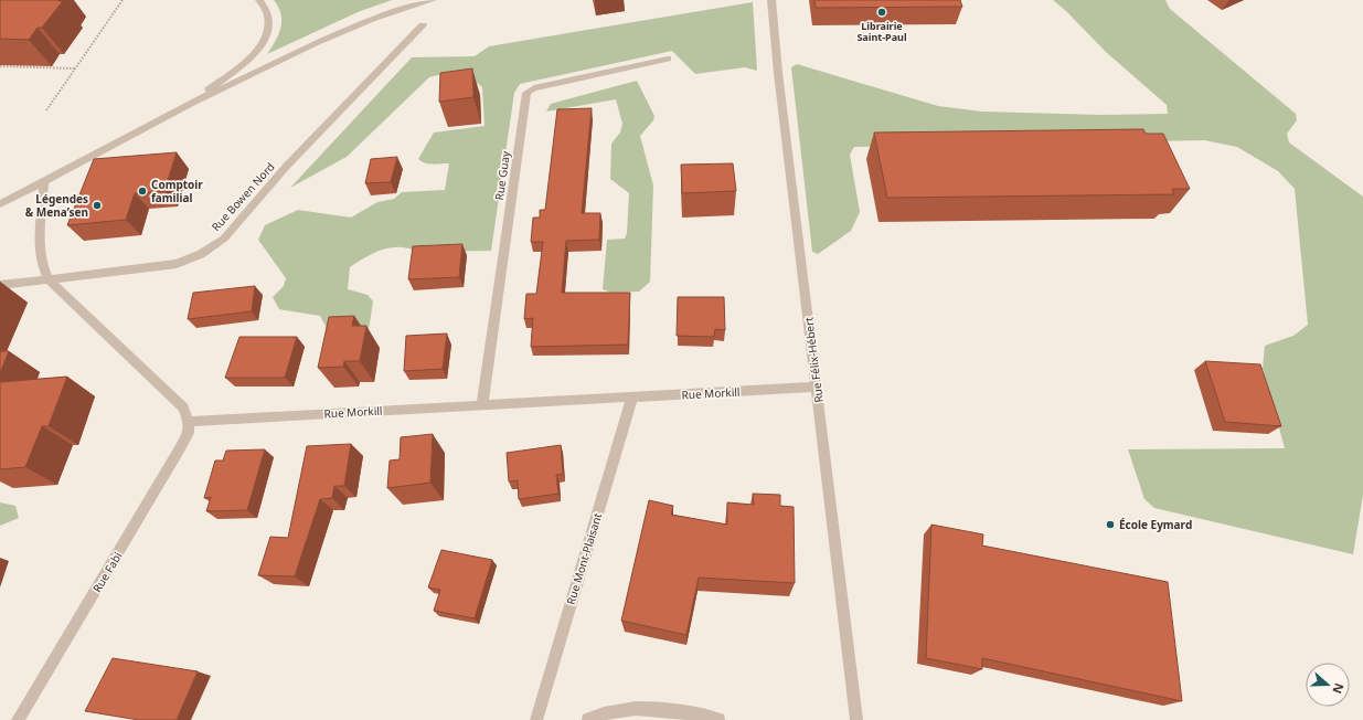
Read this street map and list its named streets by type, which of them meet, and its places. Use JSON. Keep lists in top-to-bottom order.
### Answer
{
  "streets": {
    "street": [
      "Rue Guay",
      "Rue Bowen Nord",
      "Rue Félix-Hébert",
      "Rue Morkill",
      "Rue Mont-Plaisant",
      "Rue Fabi"
    ]
  },
  "crossings": [
    ["Rue Guay", "Rue Morkill"],
    ["Rue Félix-Hébert", "Rue Morkill"],
    ["Rue Morkill", "Rue Mont-Plaisant"],
    ["Rue Morkill", "Rue Fabi"]
  ],
  "places": [
    "Librairie Saint-Paul",
    "Comptoir familial",
    "Légendes & Mena’sen",
    "École Eymard"
  ],
  "north": "right"
}
